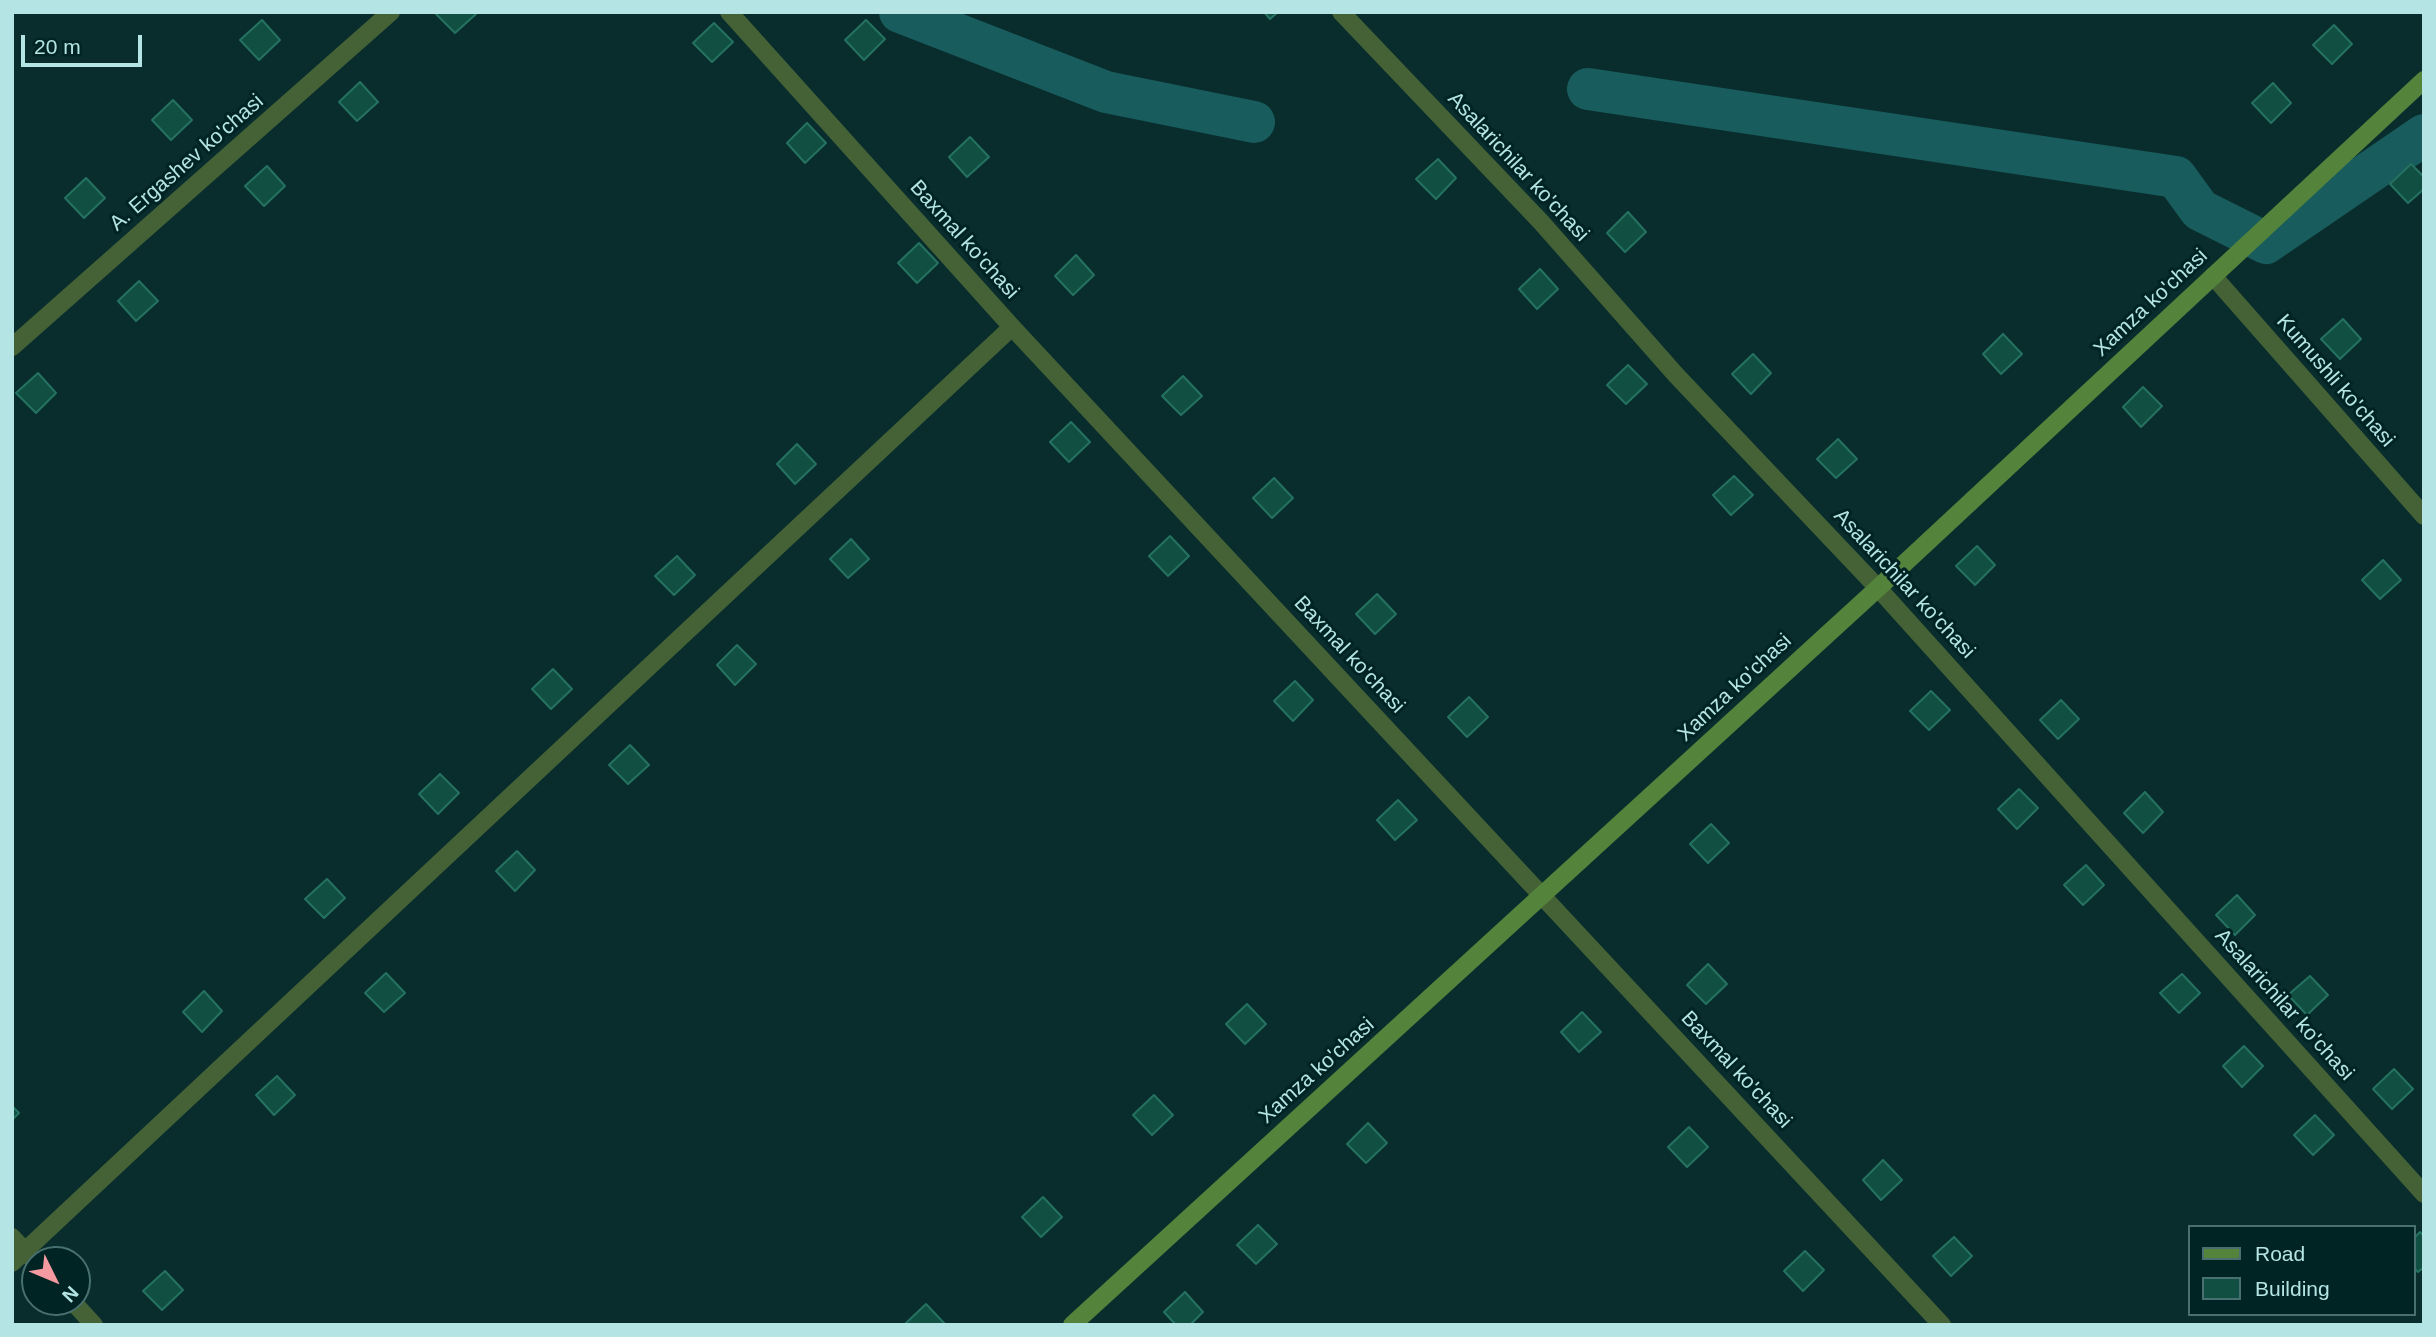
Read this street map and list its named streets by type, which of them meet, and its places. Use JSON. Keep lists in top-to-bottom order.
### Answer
{
  "streets": {
    "main road": ["Xamza ko'chasi"],
    "street": [
      "A. Ergashev ko'chasi",
      "Asalarichilar ko'chasi",
      "Baxmal ko'chasi",
      "Kumushli ko'chasi"
    ]
  },
  "crossings": [
    ["Asalarichilar ko'chasi", "Xamza ko'chasi"],
    ["Baxmal ko'chasi", "Xamza ko'chasi"],
    ["Xamza ko'chasi", "Kumushli ko'chasi"]
  ],
  "legend": ["Road", "Building"],
  "scale_bar": "20 m",
  "north": "bottom right"
}
